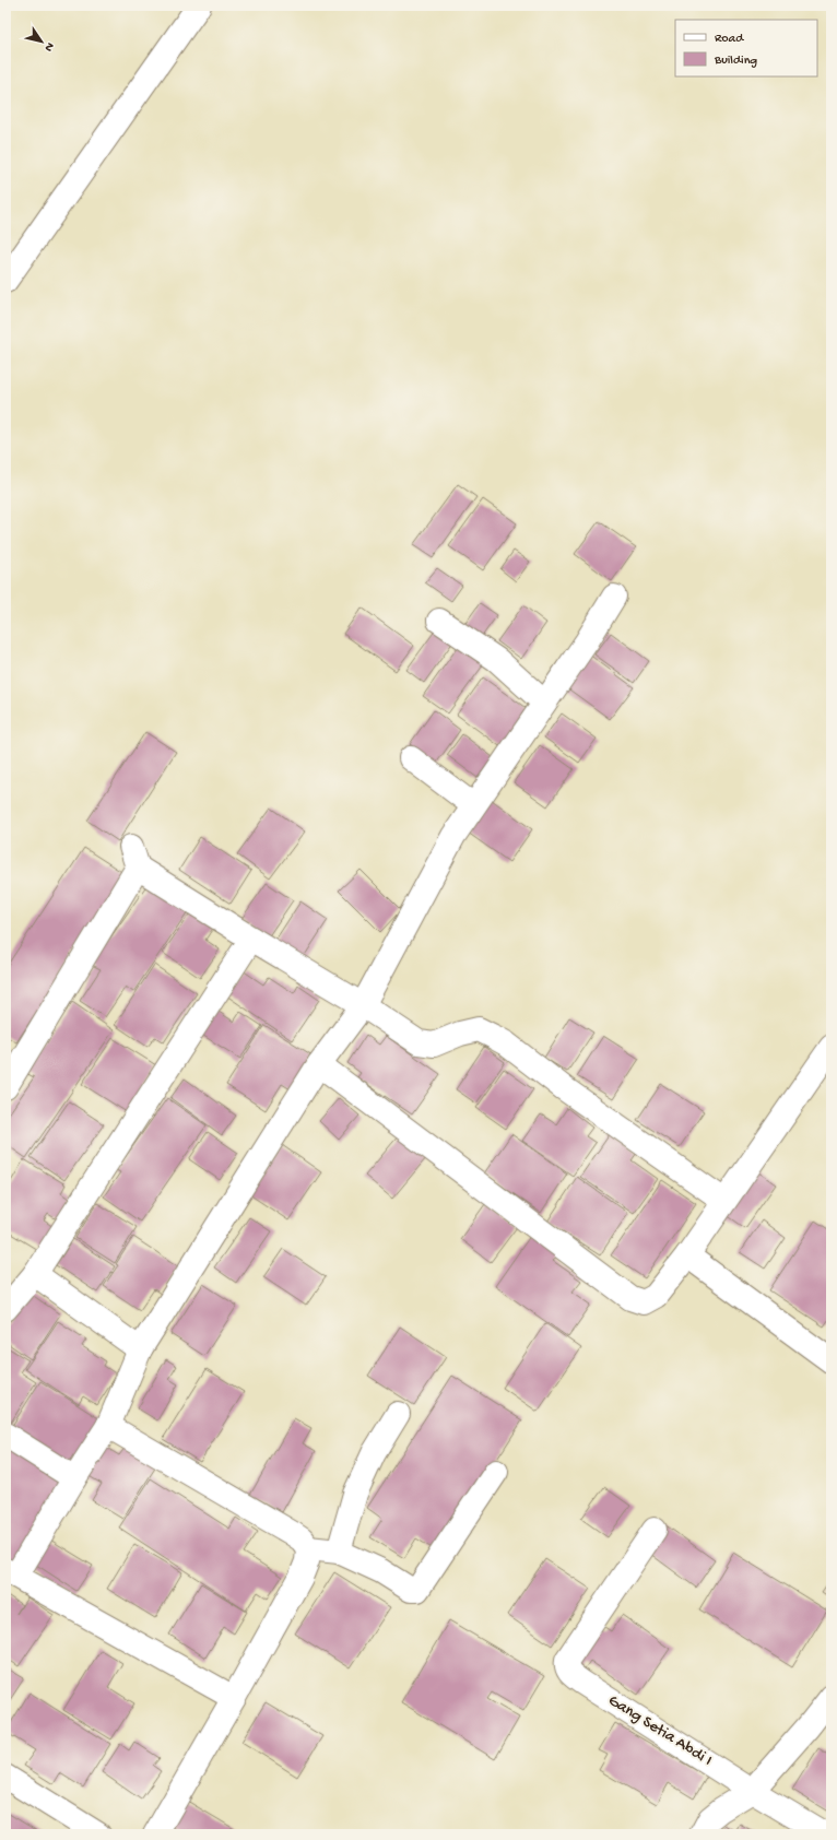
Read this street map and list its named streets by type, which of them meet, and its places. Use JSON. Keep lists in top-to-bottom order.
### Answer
{
  "streets": {
    "street": ["Gang Setia Abdi I"]
  },
  "legend": ["Road", "Building"],
  "north": "bottom right"
}
